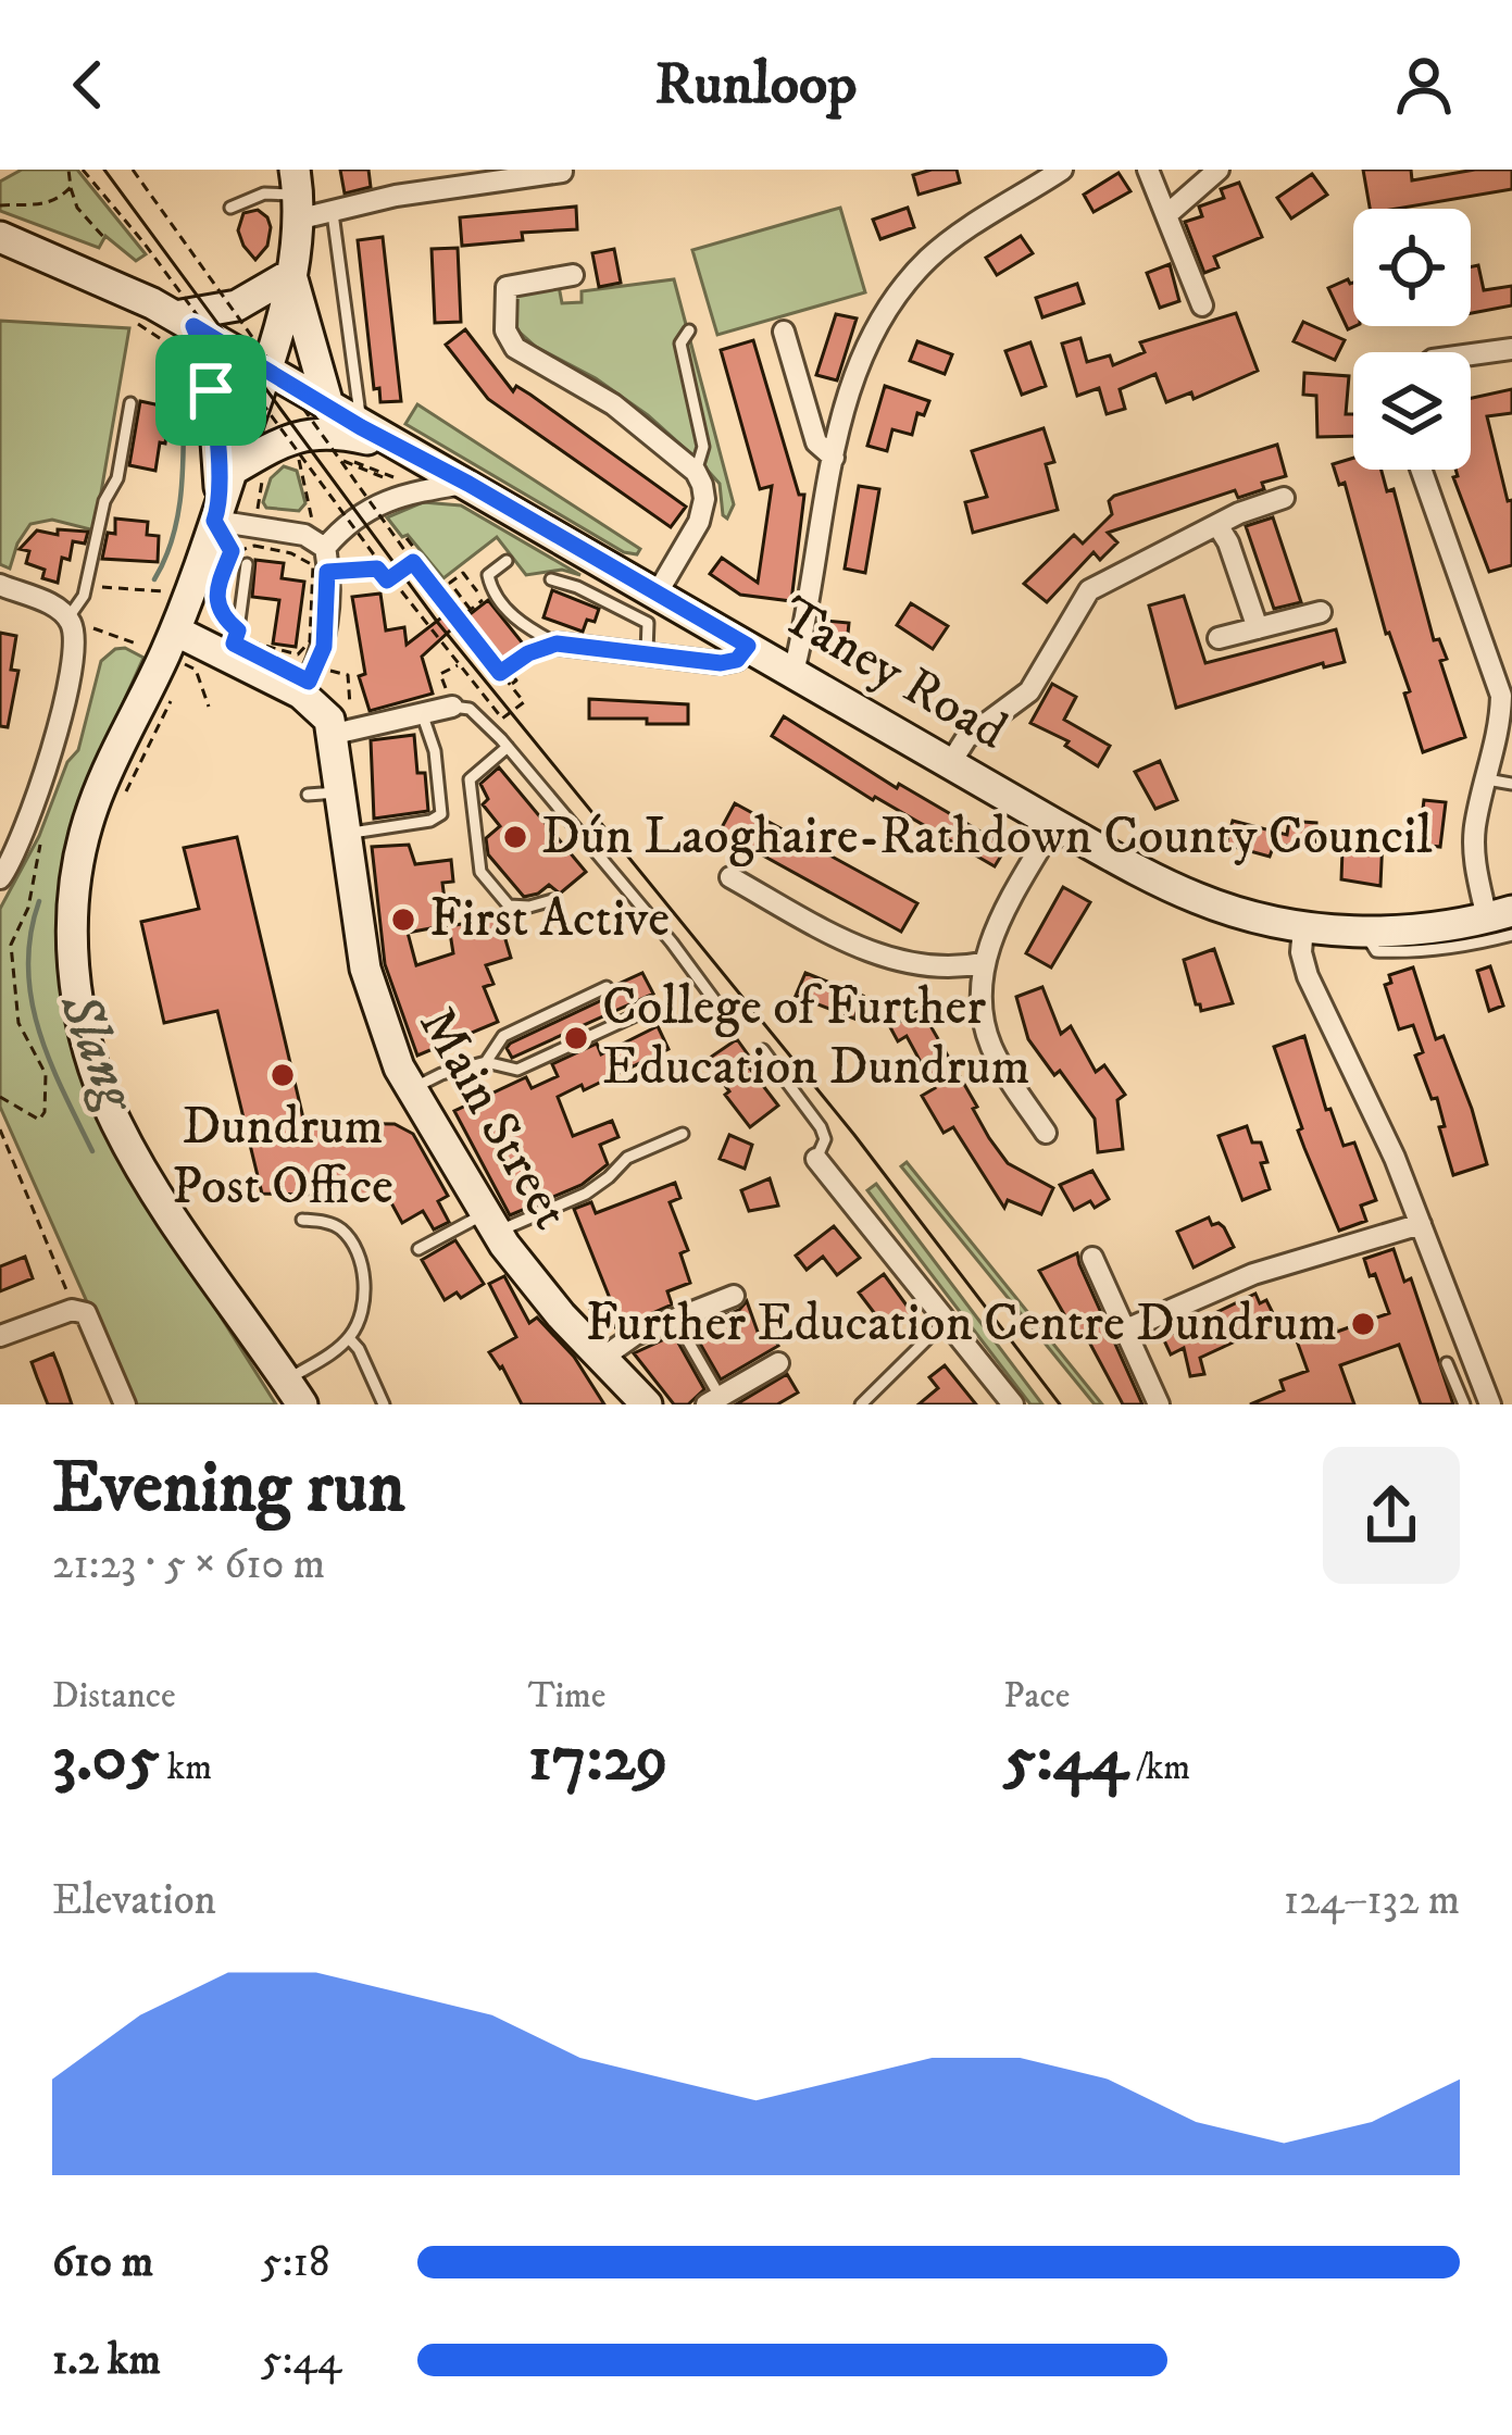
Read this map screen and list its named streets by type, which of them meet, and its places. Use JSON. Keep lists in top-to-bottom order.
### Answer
{
  "streets": {
    "main road": ["Taney Road", "Main Street"]
  },
  "water": ["Slang"],
  "places": [
    "Dún Laoghaire-Rathdown County Council",
    "First Active",
    "College of Further Education Dundrum",
    "Dundrum Post Office",
    "Further Education Centre Dundrum"
  ],
  "page": {
    "header": "Runloop",
    "heading": ["Evening run", "21:23 · 5 × 610 m"],
    "stats": [
      ["Distance", "3.05 km"],
      ["Time", "17:29"],
      ["Pace", "5:44 /km"]
    ],
    "chart": ["Elevation", "124–132 m"],
    "list": [
      {
        "name": "610 m",
        "note": "5:18"
      },
      {
        "name": "1.2 km",
        "note": "5:44"
      }
    ]
  }
}
